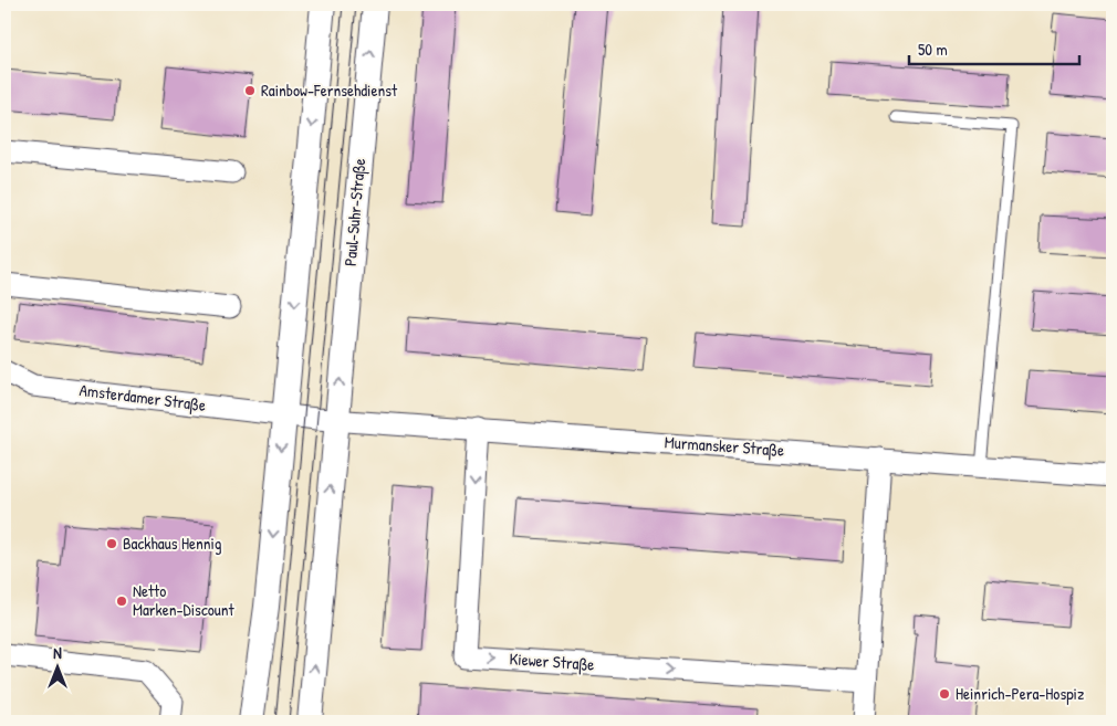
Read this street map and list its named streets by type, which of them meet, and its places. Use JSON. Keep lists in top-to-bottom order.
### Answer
{
  "streets": {
    "street": [
      "Paul-Suhr-Straße",
      "Amsterdamer Straße",
      "Murmansker Straße",
      "Kiewer Straße"
    ]
  },
  "crossings": [
    ["Paul-Suhr-Straße", "Murmansker Straße"],
    ["Murmansker Straße", "Kiewer Straße"]
  ],
  "places": [
    "Rainbow-Fernsehdienst",
    "Backhaus Hennig",
    "Netto Marken-Discount",
    "Heinrich-Pera-Hospiz"
  ],
  "scale_bar": "50 m",
  "north": "top"
}
